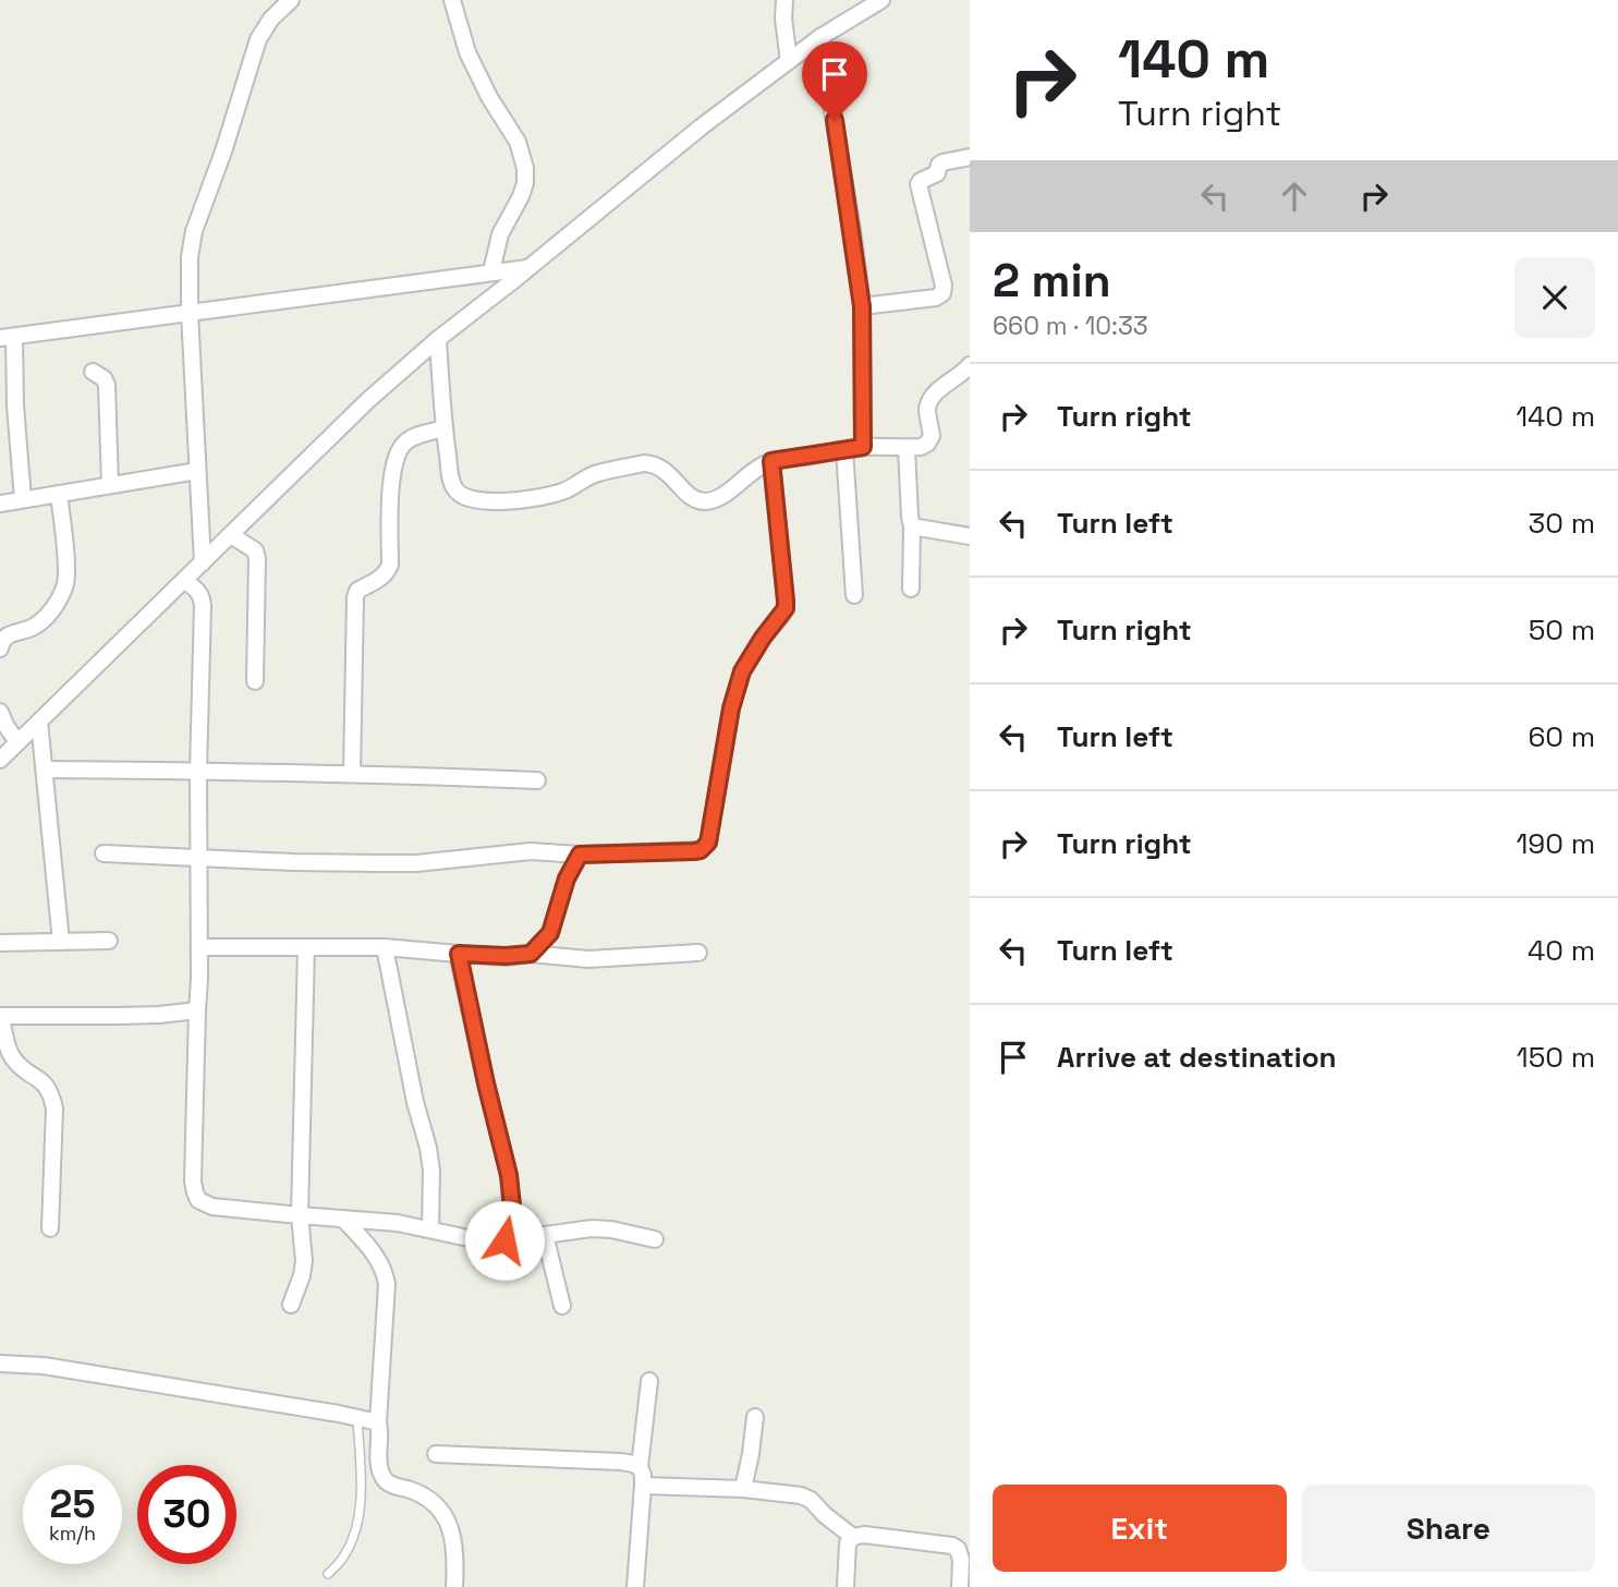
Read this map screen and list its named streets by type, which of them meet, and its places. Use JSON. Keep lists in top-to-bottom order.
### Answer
{
  "page": {
    "turn": ["140 m", "Turn right"],
    "heading": ["2 min", "660 m · 10:33"],
    "list": [
      {
        "name": "Turn right",
        "value": "140 m"
      },
      {
        "name": "Turn left",
        "value": "30 m"
      },
      {
        "name": "Turn right",
        "value": "50 m"
      },
      {
        "name": "Turn left",
        "value": "60 m"
      },
      {
        "name": "Turn right",
        "value": "190 m"
      },
      {
        "name": "Turn left",
        "value": "40 m"
      },
      {
        "name": "Arrive at destination",
        "value": "150 m"
      }
    ],
    "speed": "25 km/h",
    "limit": "30",
    "buttons": ["Exit", "Share"]
  }
}
